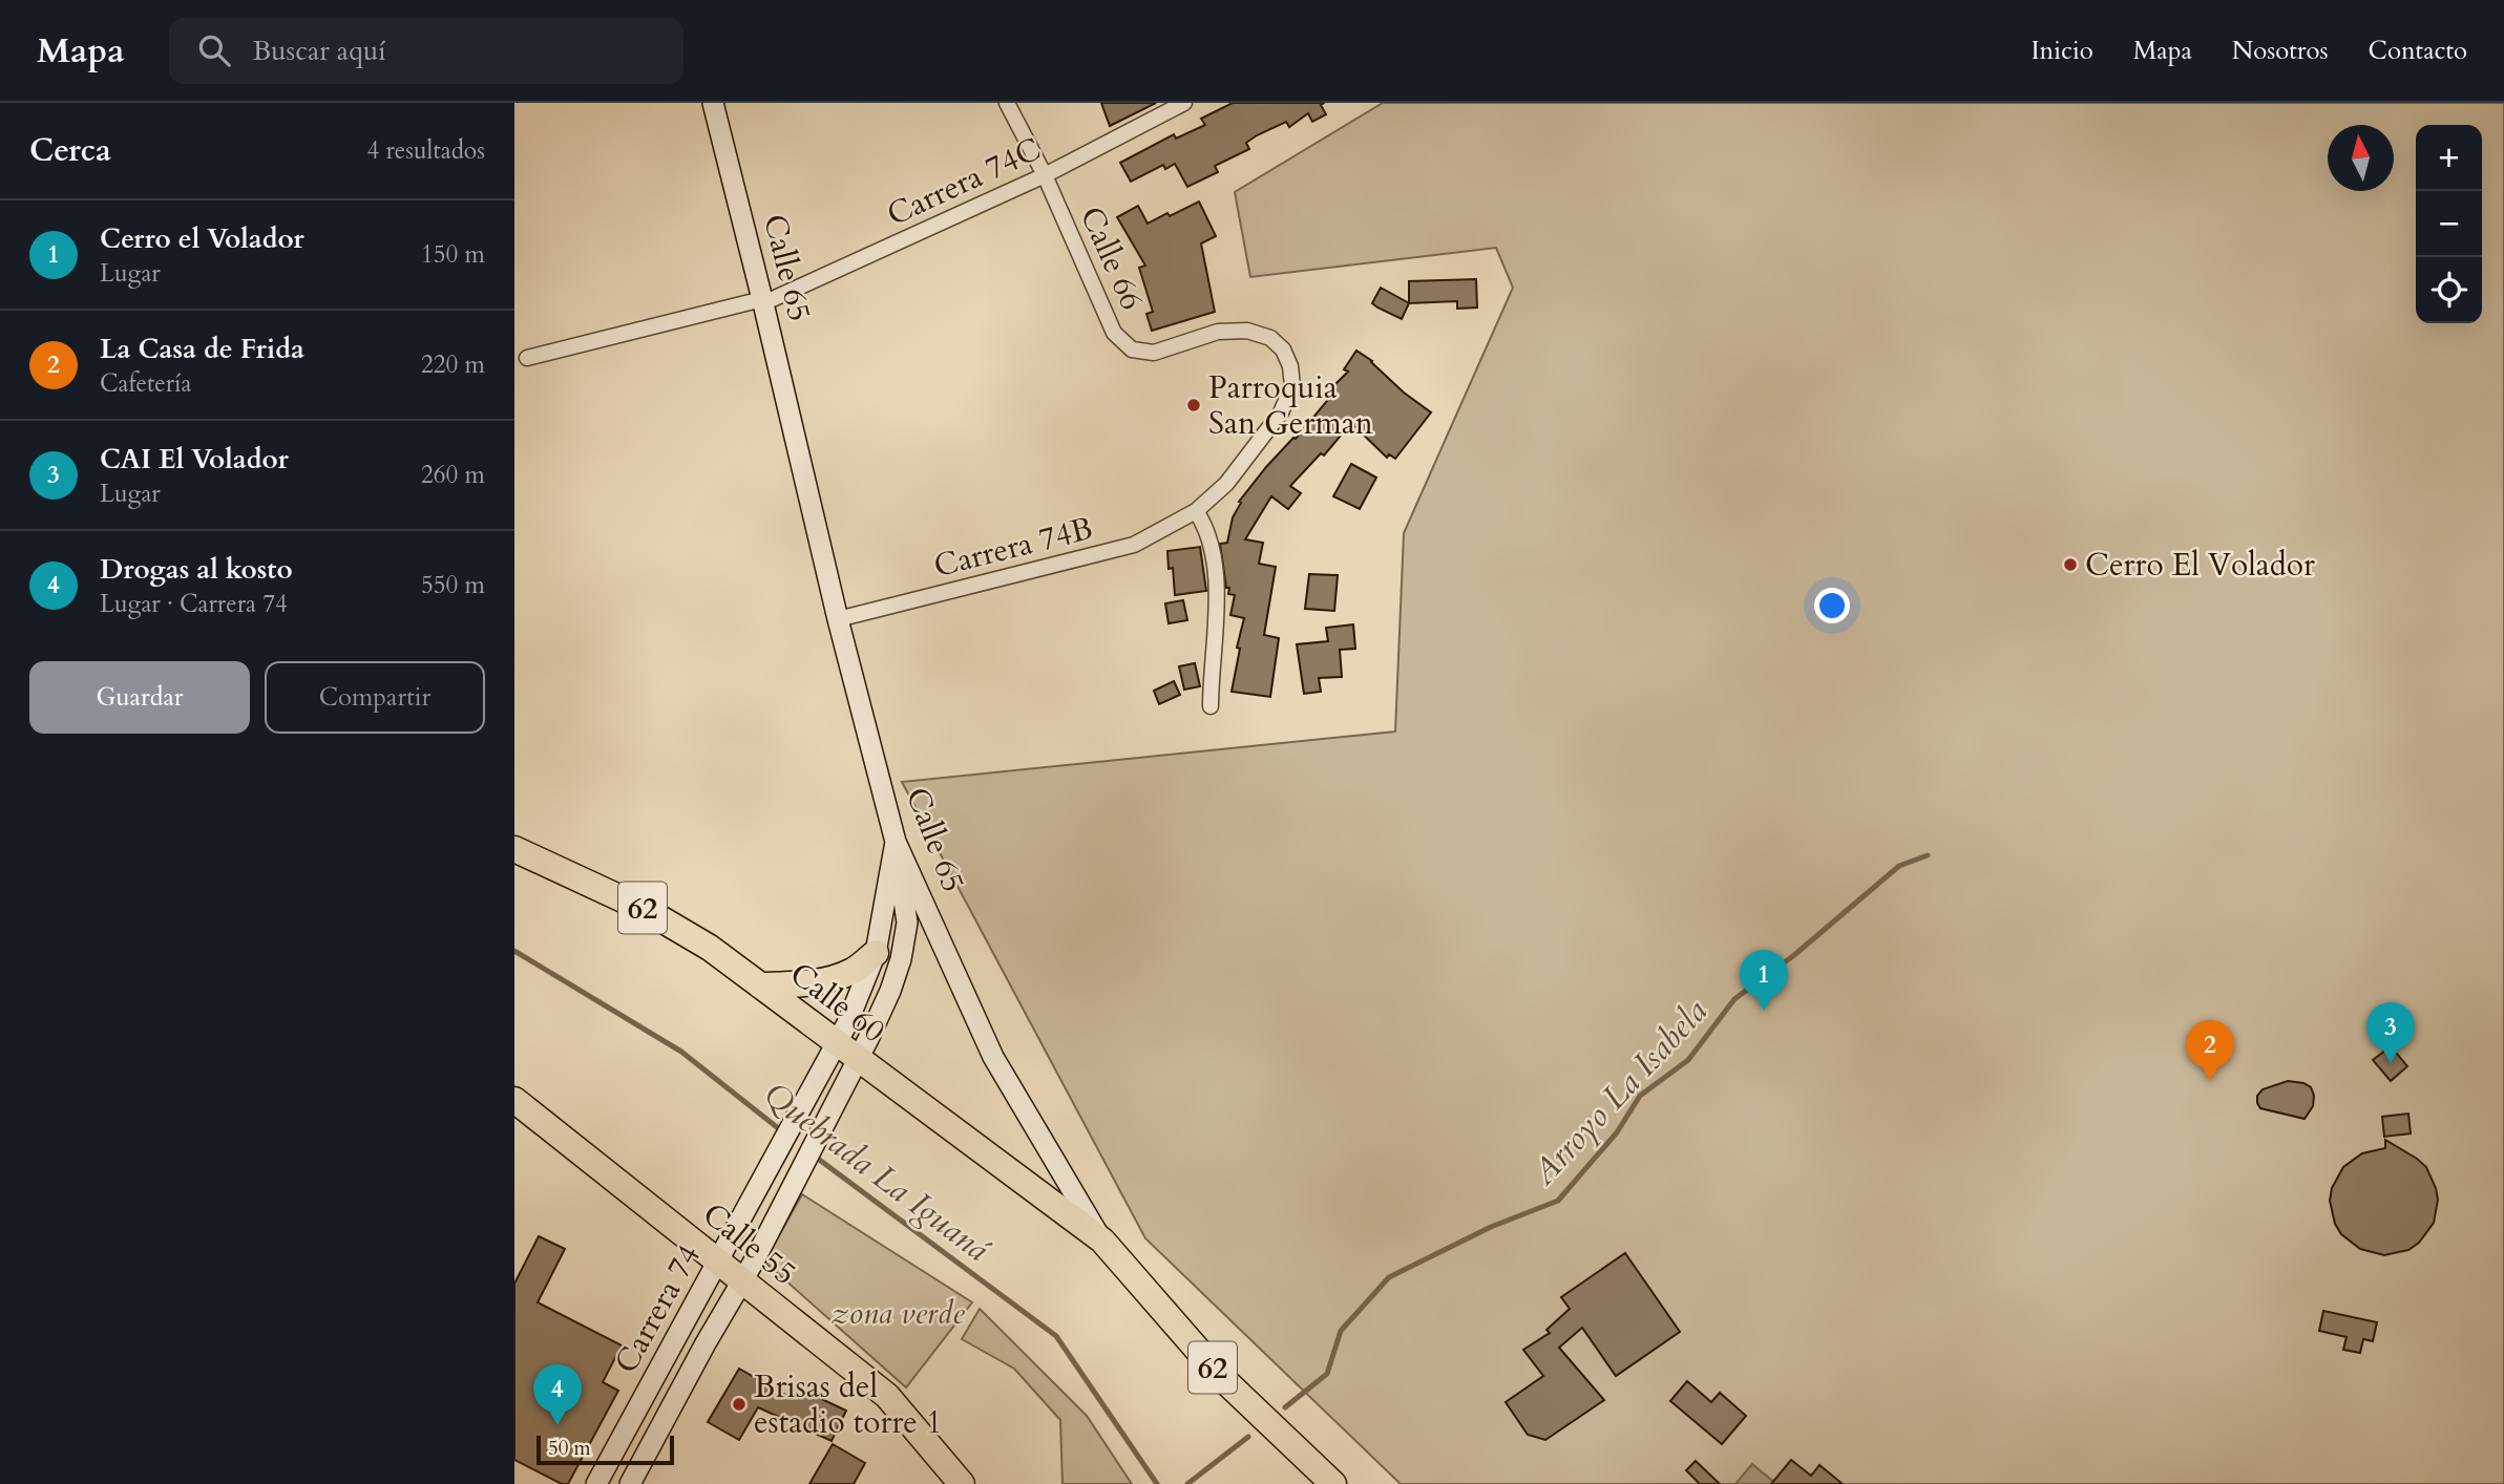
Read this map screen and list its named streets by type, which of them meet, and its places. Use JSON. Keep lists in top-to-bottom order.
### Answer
{
  "streets": {
    "highway": [
      "Calle 65",
      "62",
      "Calle 60",
      "Calle 55"
    ],
    "street": [
      "Carrera 74C",
      "Calle 66",
      "Carrera 74B",
      "Carrera 74"
    ]
  },
  "crossings": [
    ["Carrera 74C", "Calle 66"],
    ["Carrera 74C", "Calle 65"],
    ["Calle 66", "Carrera 74B"],
    ["Calle 65", "Carrera 74B"],
    ["Calle 65", "Calle 60"],
    ["Calle 65", "Carrera 74"],
    ["Calle 60", "Carrera 74"],
    ["Calle 55", "Carrera 74"]
  ],
  "water": ["Arroyo La Isabela", "Quebrada La Iguaná"],
  "parks": ["zona verde"],
  "places": ["Parroquia San German", "Cerro El Volador", "Brisas del estadio torre 1"],
  "scale_bar": "50 m",
  "north": "top",
  "page": {
    "header": "Mapa",
    "search": "Buscar aquí",
    "nav": [
      "Inicio",
      "Mapa",
      "Nosotros",
      "Contacto"
    ],
    "heading": ["Cerca", "4 resultados"],
    "map_buttons": ["+", "−"],
    "list": [
      {
        "mark": "1",
        "name": "Cerro el Volador",
        "note": "Lugar",
        "value": "150 m"
      },
      {
        "mark": "2",
        "name": "La Casa de Frida",
        "note": "Cafetería",
        "value": "220 m"
      },
      {
        "mark": "3",
        "name": "CAI El Volador",
        "note": "Lugar",
        "value": "260 m"
      },
      {
        "mark": "4",
        "name": "Drogas al kosto",
        "note": "Lugar · Carrera 74",
        "value": "550 m"
      }
    ],
    "buttons": ["Guardar", "Compartir"],
    "pins": [
      "1",
      "3",
      "2",
      "4"
    ],
    "scale": "50 m"
  }
}
